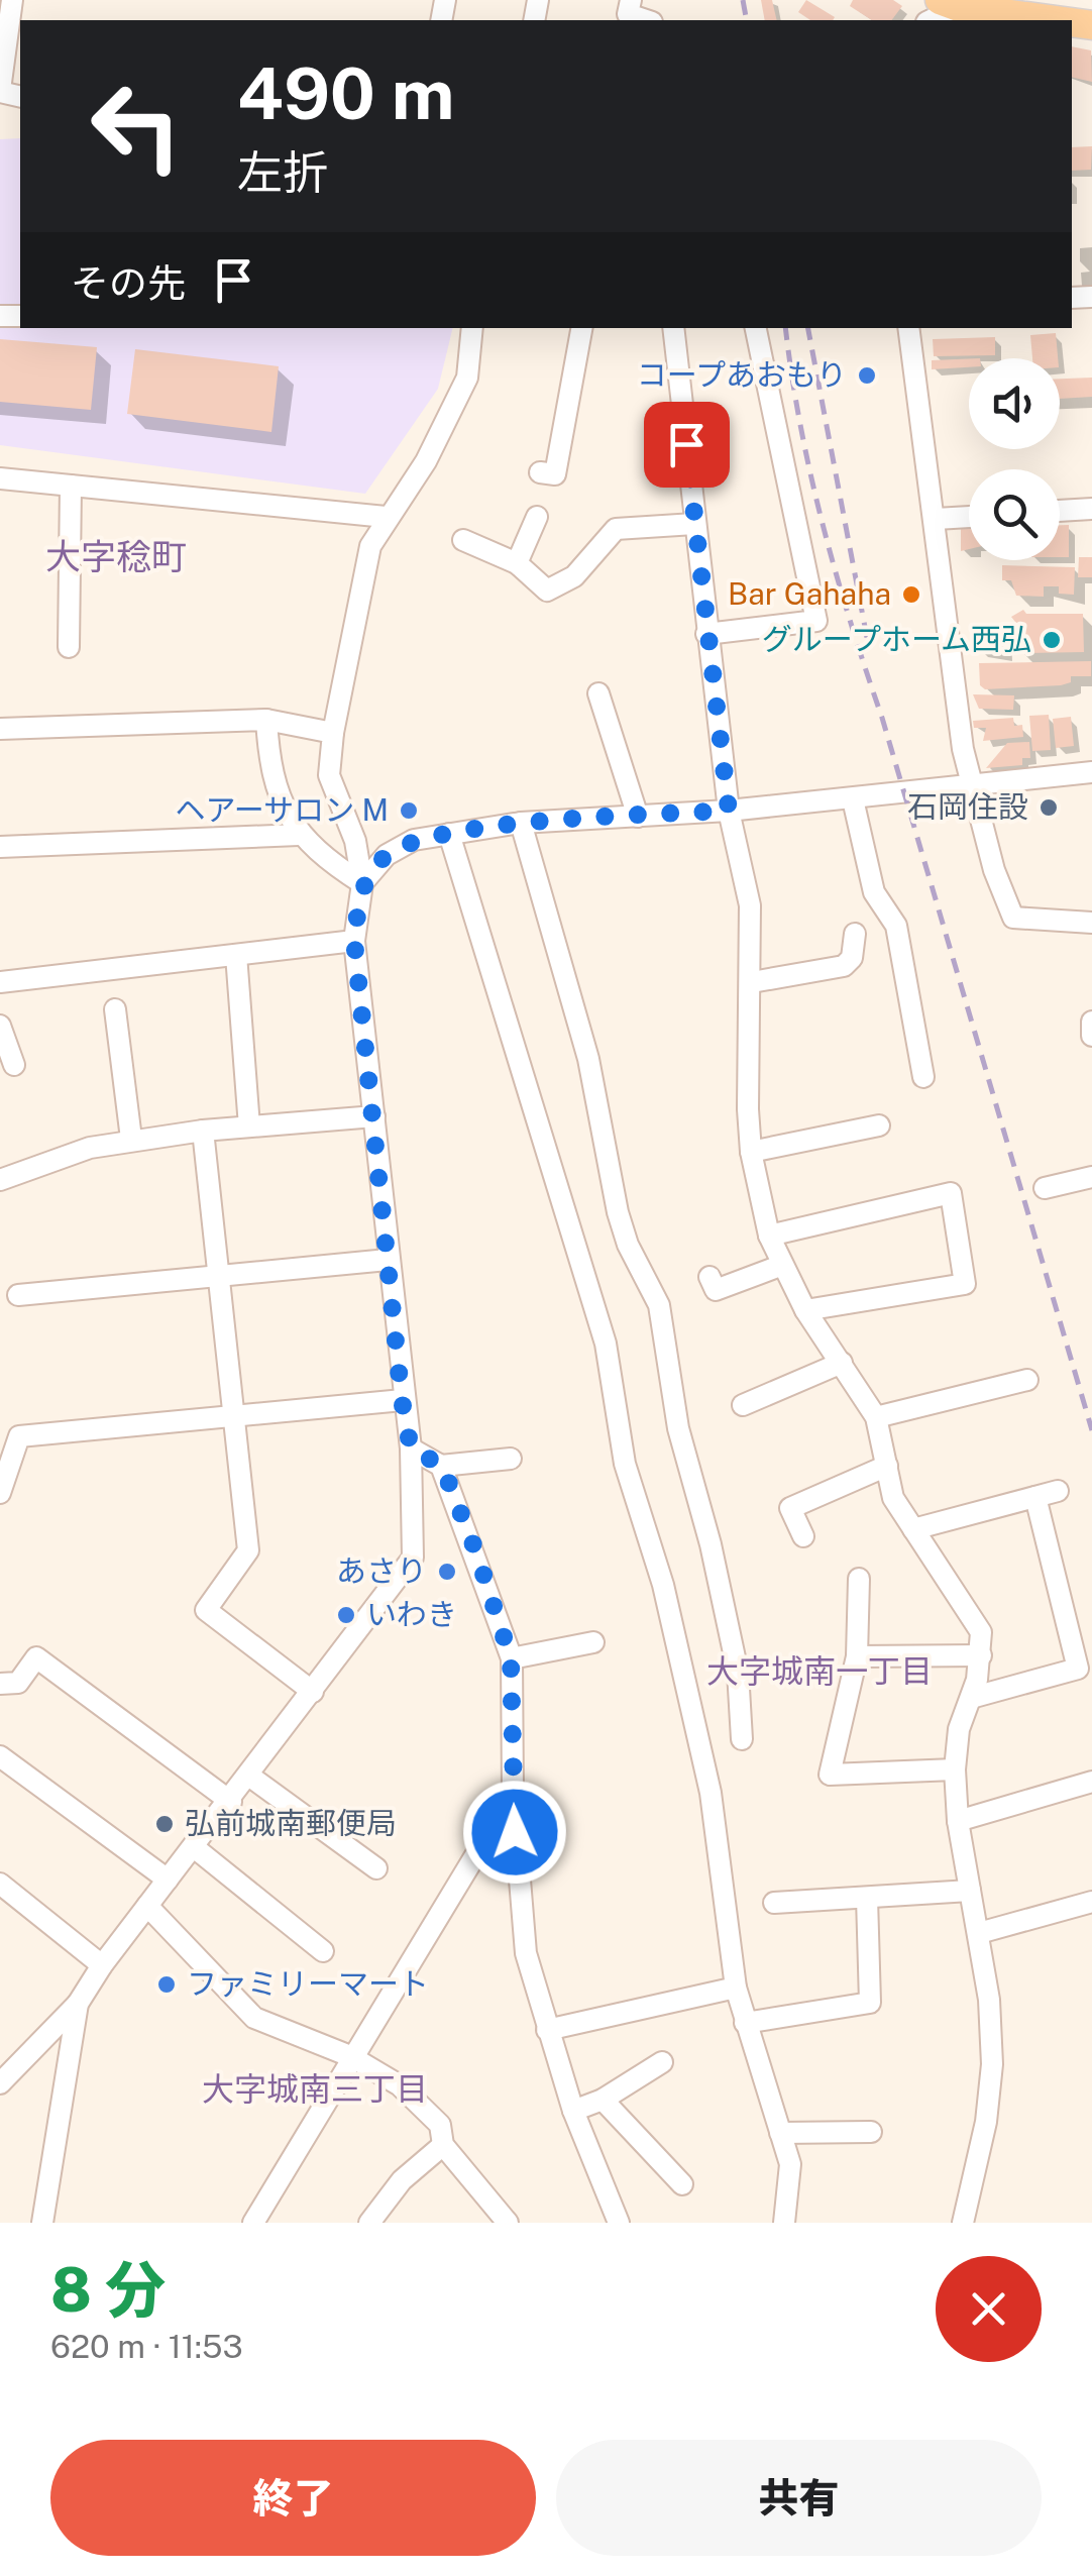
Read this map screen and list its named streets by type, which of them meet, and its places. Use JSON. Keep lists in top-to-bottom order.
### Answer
{
  "districts": ["大字稔町", "大字城南一丁目", "大字城南三丁目"],
  "places": [
    "コープあおもり",
    "Bar Gahaha",
    "グループホーム西弘",
    "石岡住設",
    "ヘアーサロン M",
    "あさり",
    "いわき",
    "弘前城南郵便局",
    "ファミリーマート"
  ],
  "page": {
    "turn": ["490 m", "左折"],
    "then": "その先",
    "heading": ["8 分", "620 m · 11:53"],
    "buttons": ["終了", "共有"]
  }
}
